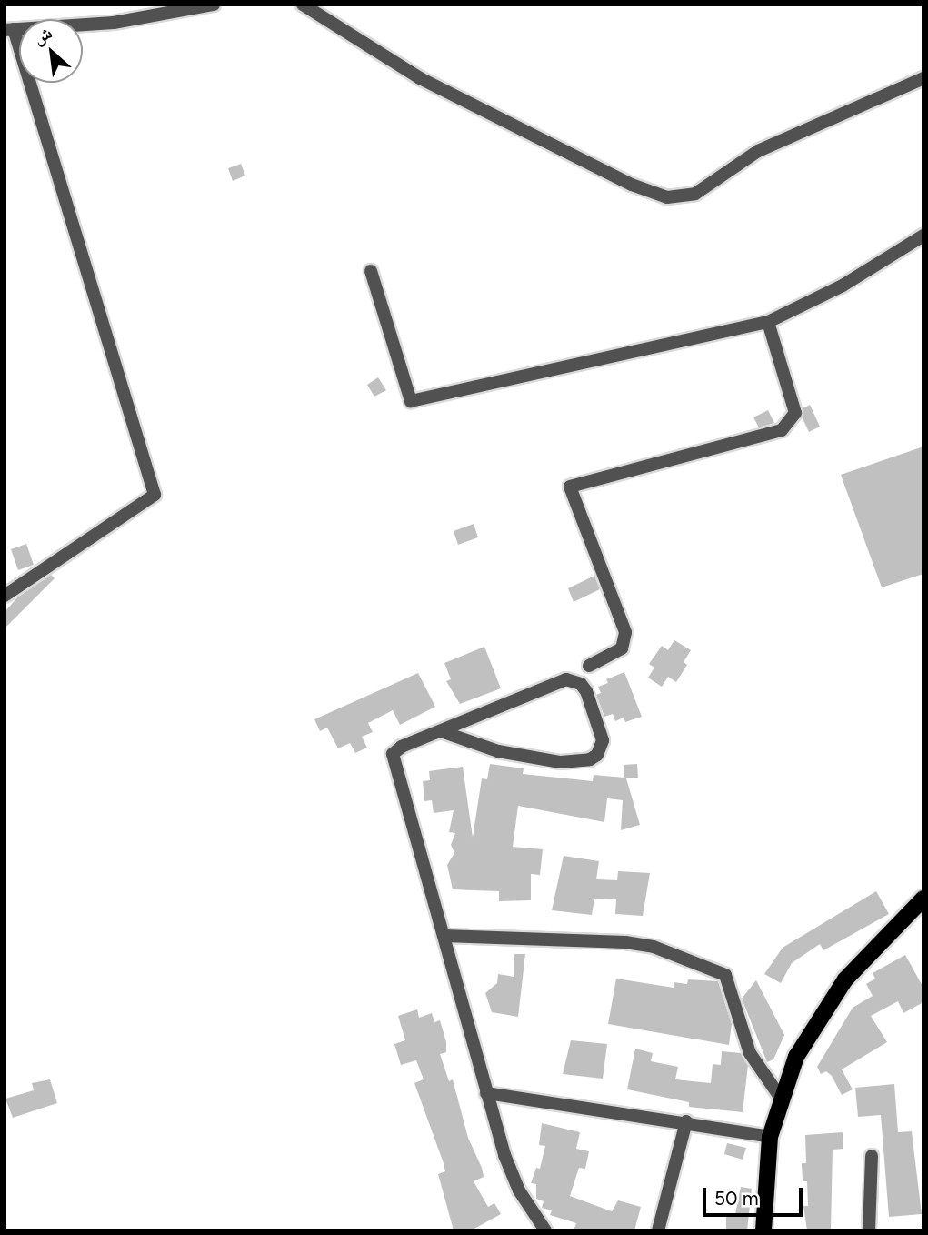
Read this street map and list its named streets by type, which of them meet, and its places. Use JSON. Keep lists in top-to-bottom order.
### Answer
{
  "scale_bar": "50 m",
  "north": "top left"
}
